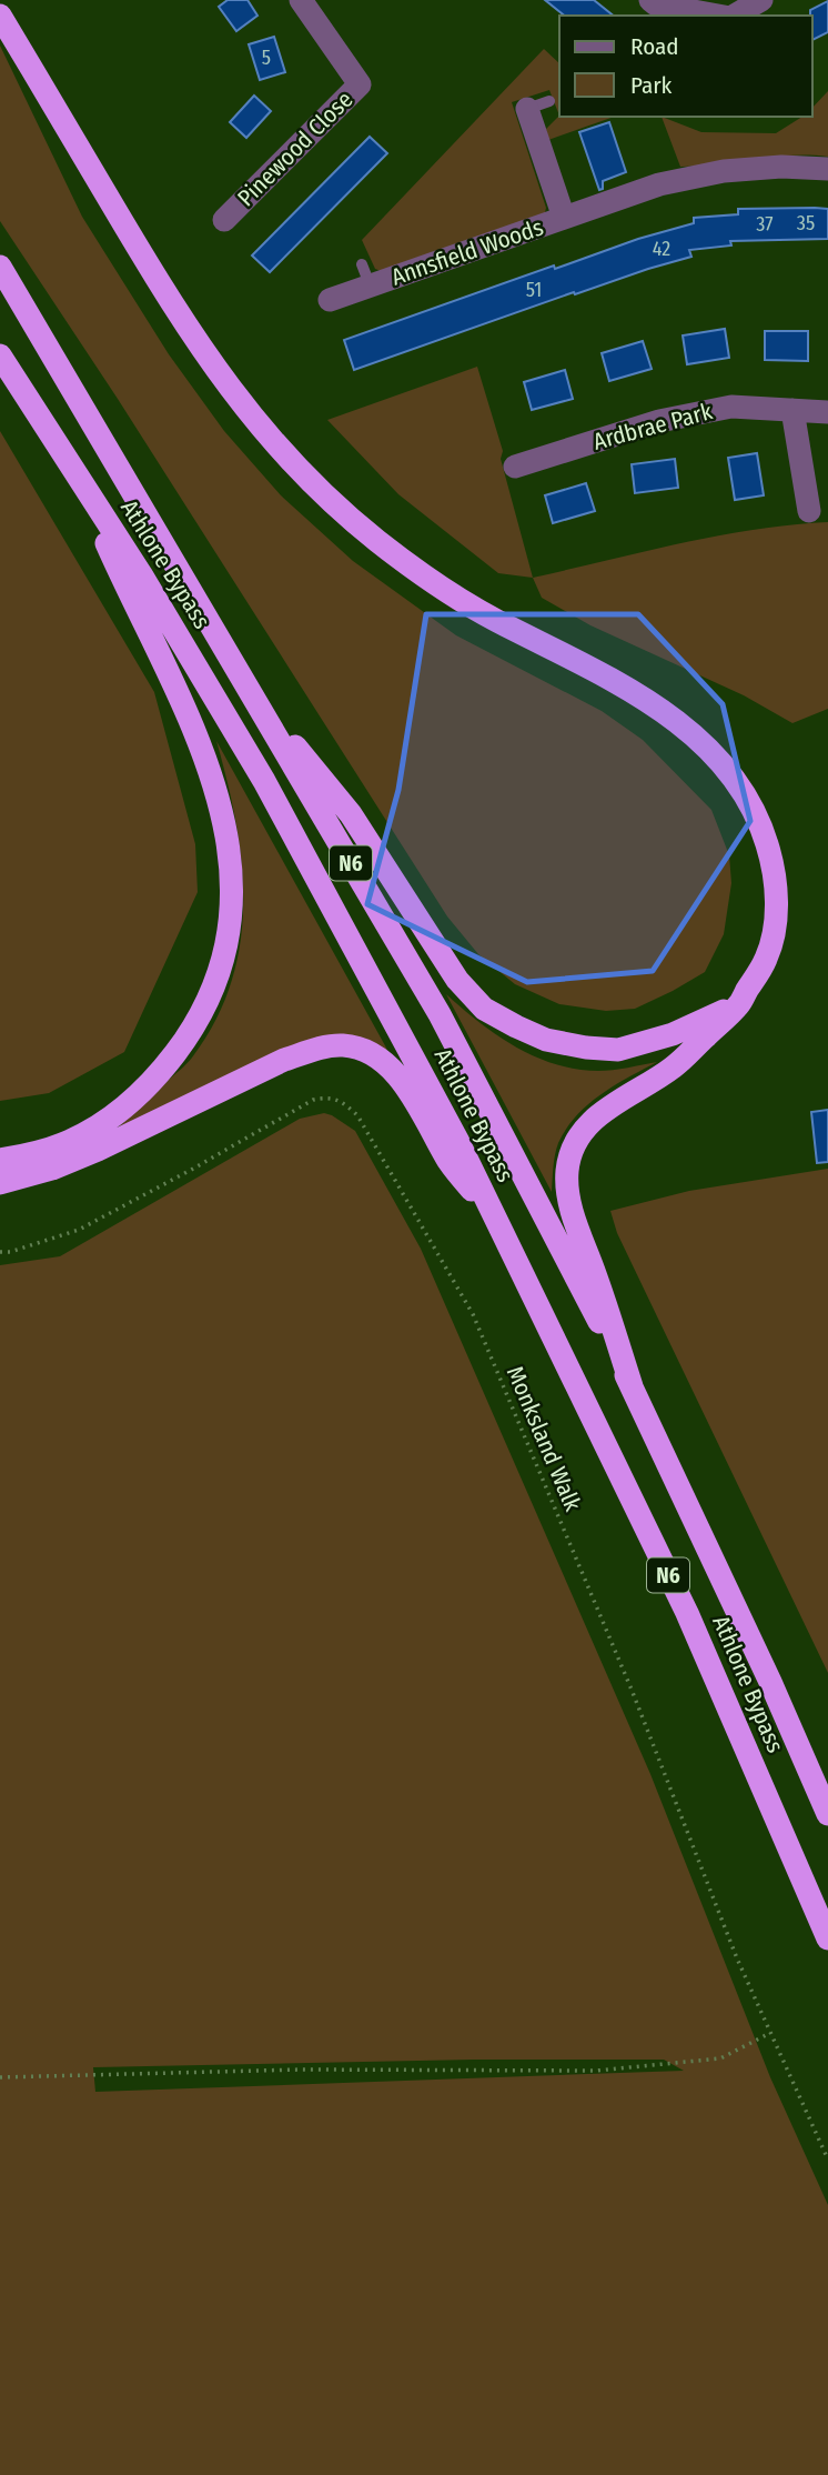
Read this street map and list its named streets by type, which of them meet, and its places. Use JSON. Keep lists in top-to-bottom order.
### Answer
{
  "streets": {
    "highway": ["Athlone Bypass", "N6"],
    "street": ["Pinewood Close", "Annsfield Woods", "Ardbrae Park"],
    "path": ["Monksland Walk"]
  },
  "house_numbers": [
    "5",
    "35",
    "37",
    "42",
    "51"
  ],
  "legend": ["Road", "Park"]
}
